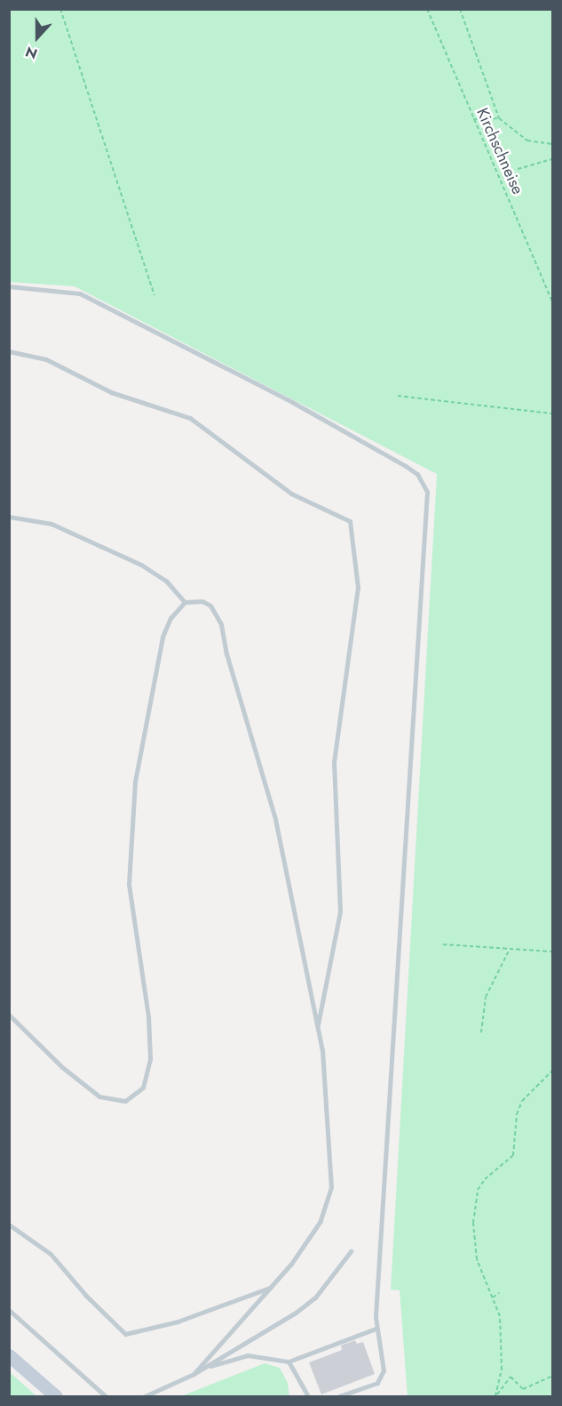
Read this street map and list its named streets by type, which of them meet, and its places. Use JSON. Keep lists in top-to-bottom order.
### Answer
{
  "streets": {
    "path": ["Kirchschneise"]
  },
  "north": "bottom"
}
